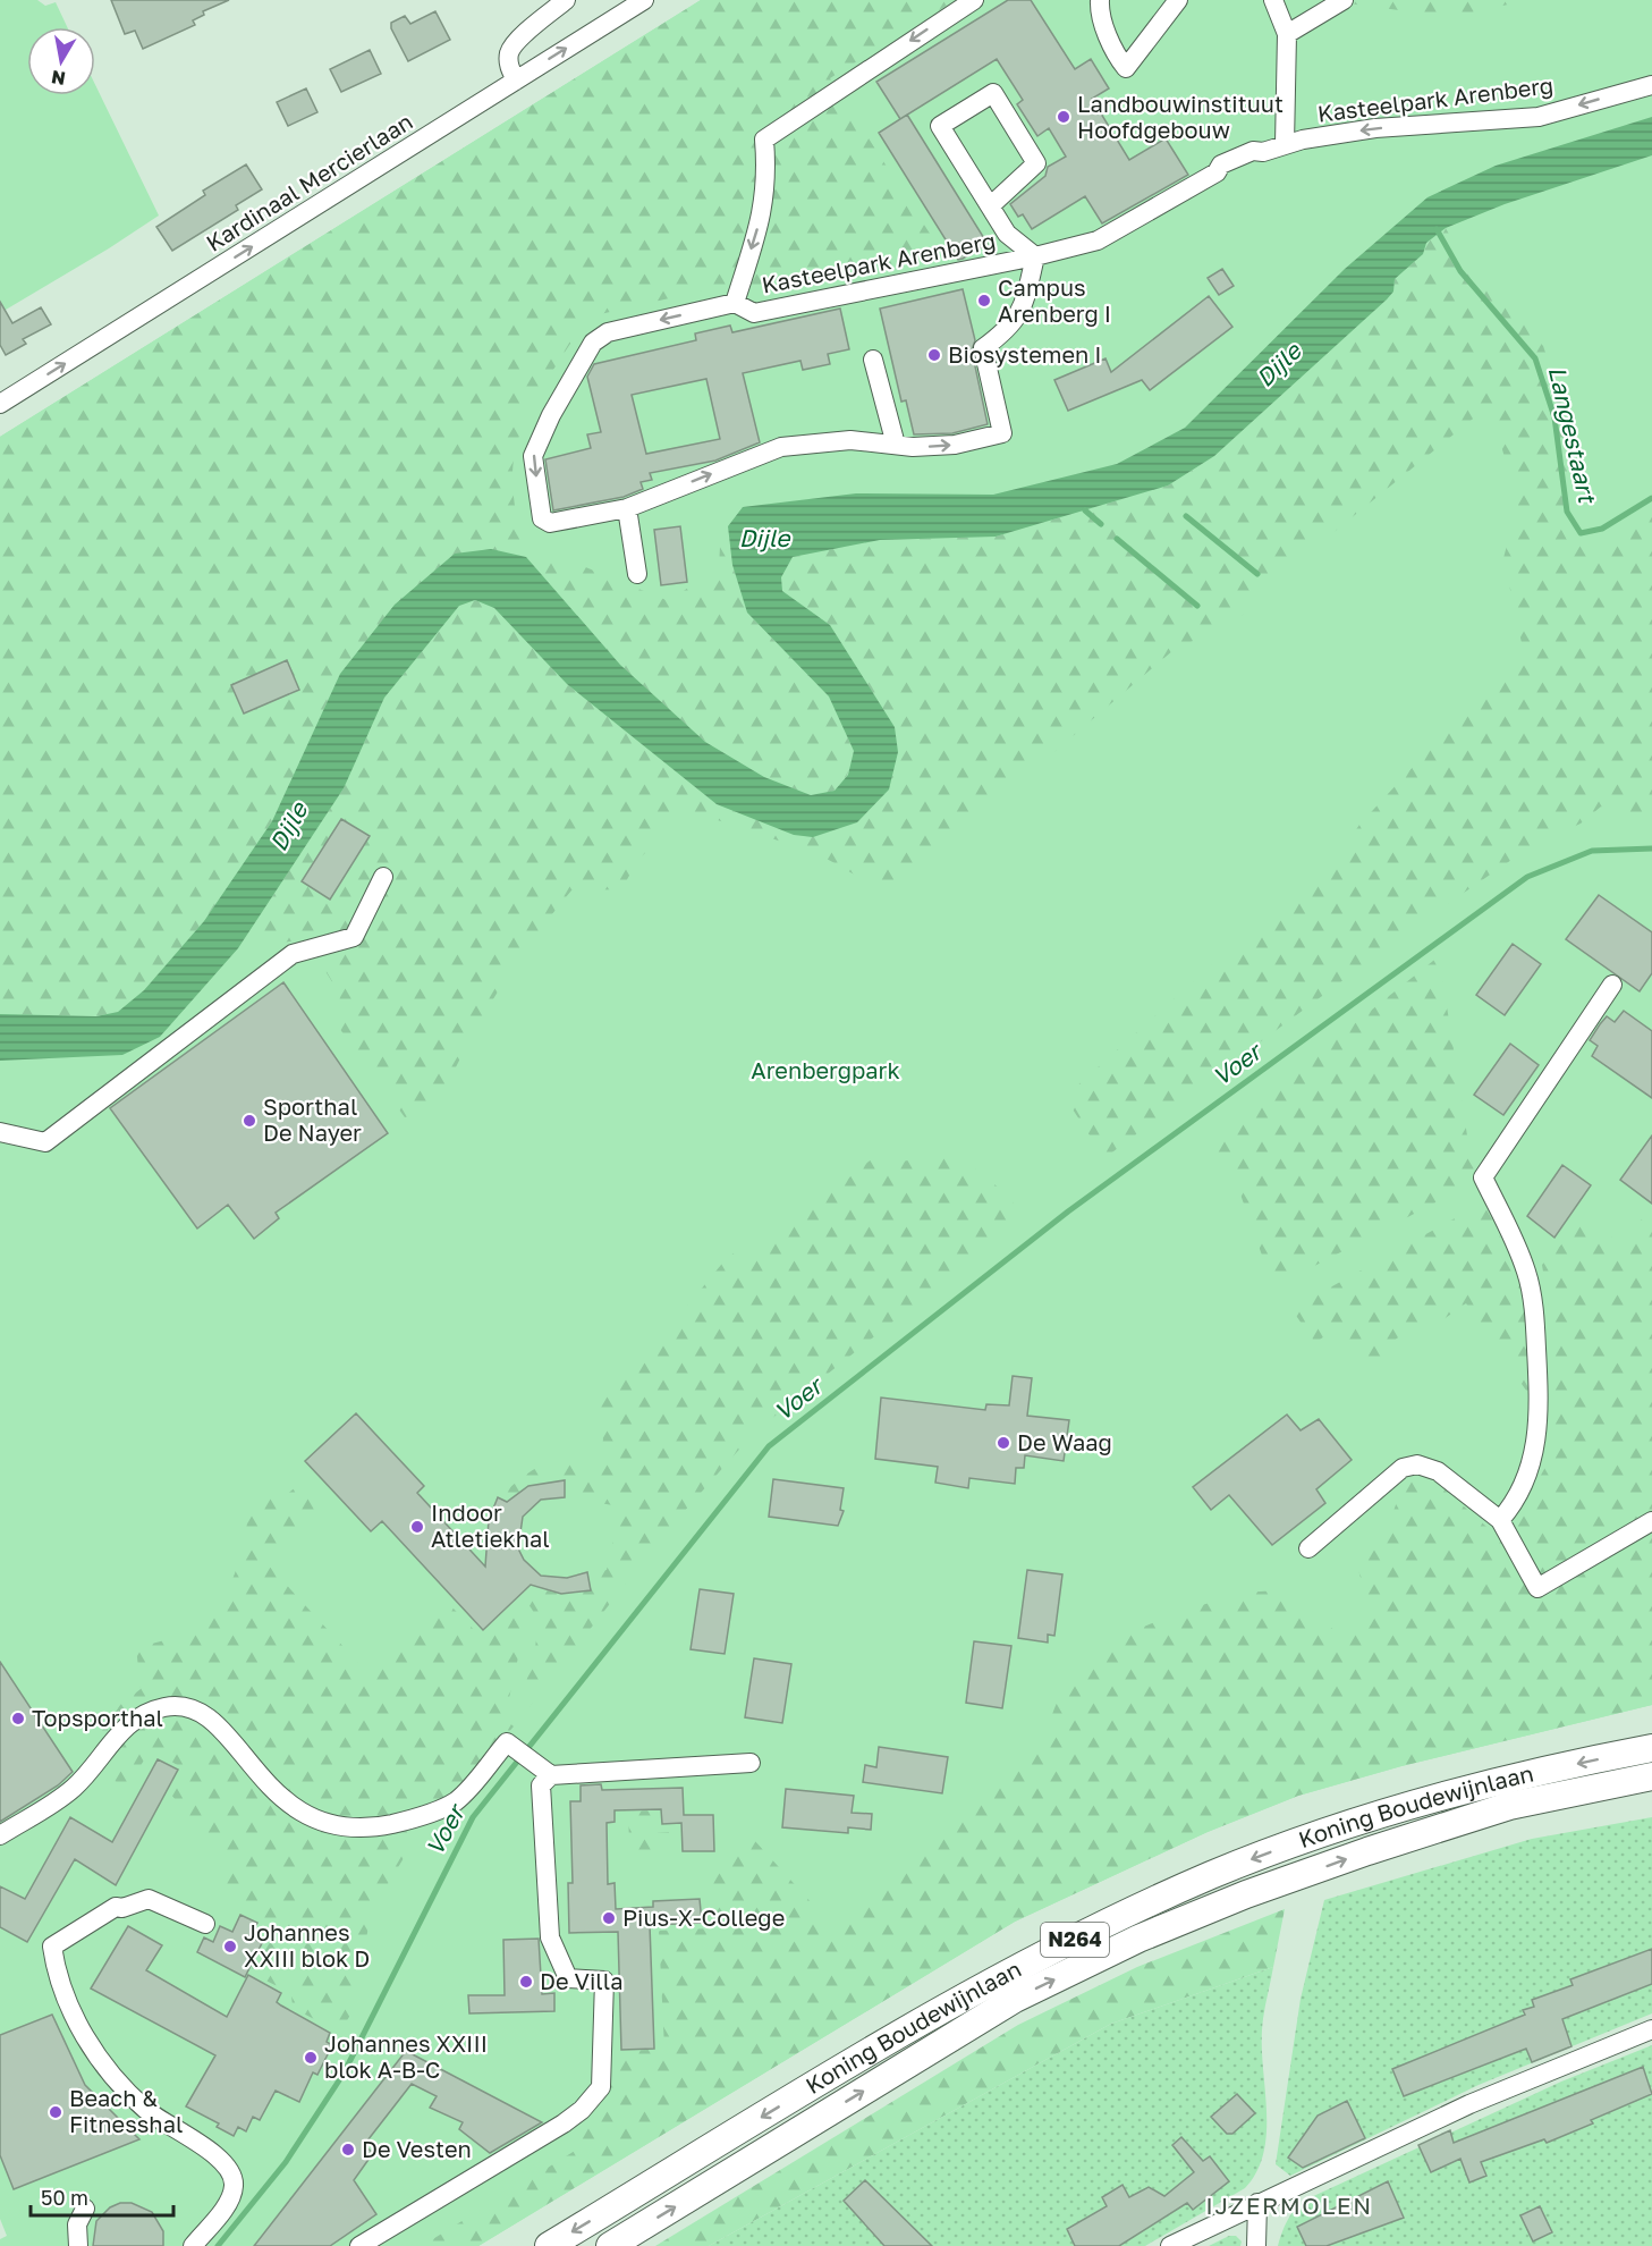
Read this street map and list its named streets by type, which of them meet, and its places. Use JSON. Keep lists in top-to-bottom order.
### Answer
{
  "streets": {
    "highway": ["Koning Boudewijnlaan", "N264"],
    "street": ["Kasteelpark Arenberg", "Kardinaal Mercierlaan"]
  },
  "one_way": ["Kardinaal Mercierlaan"],
  "districts": ["IJZERMOLEN"],
  "water": ["Dijle", "Langestaart", "Voer"],
  "parks": ["Arenbergpark"],
  "places": [
    "Landbouwinstituut Hoofdgebouw",
    "Campus Arenberg I",
    "Biosystemen I",
    "Sporthal De Nayer",
    "De Waag",
    "Indoor Atletiekhal",
    "Topsporthal",
    "Pius-X-College",
    "Johannes XXIII blok D",
    "De Villa",
    "Johannes XXIII blok A-B-C",
    "Beach & Fitnesshal",
    "De Vesten"
  ],
  "scale_bar": "50 m",
  "north": "bottom"
}
